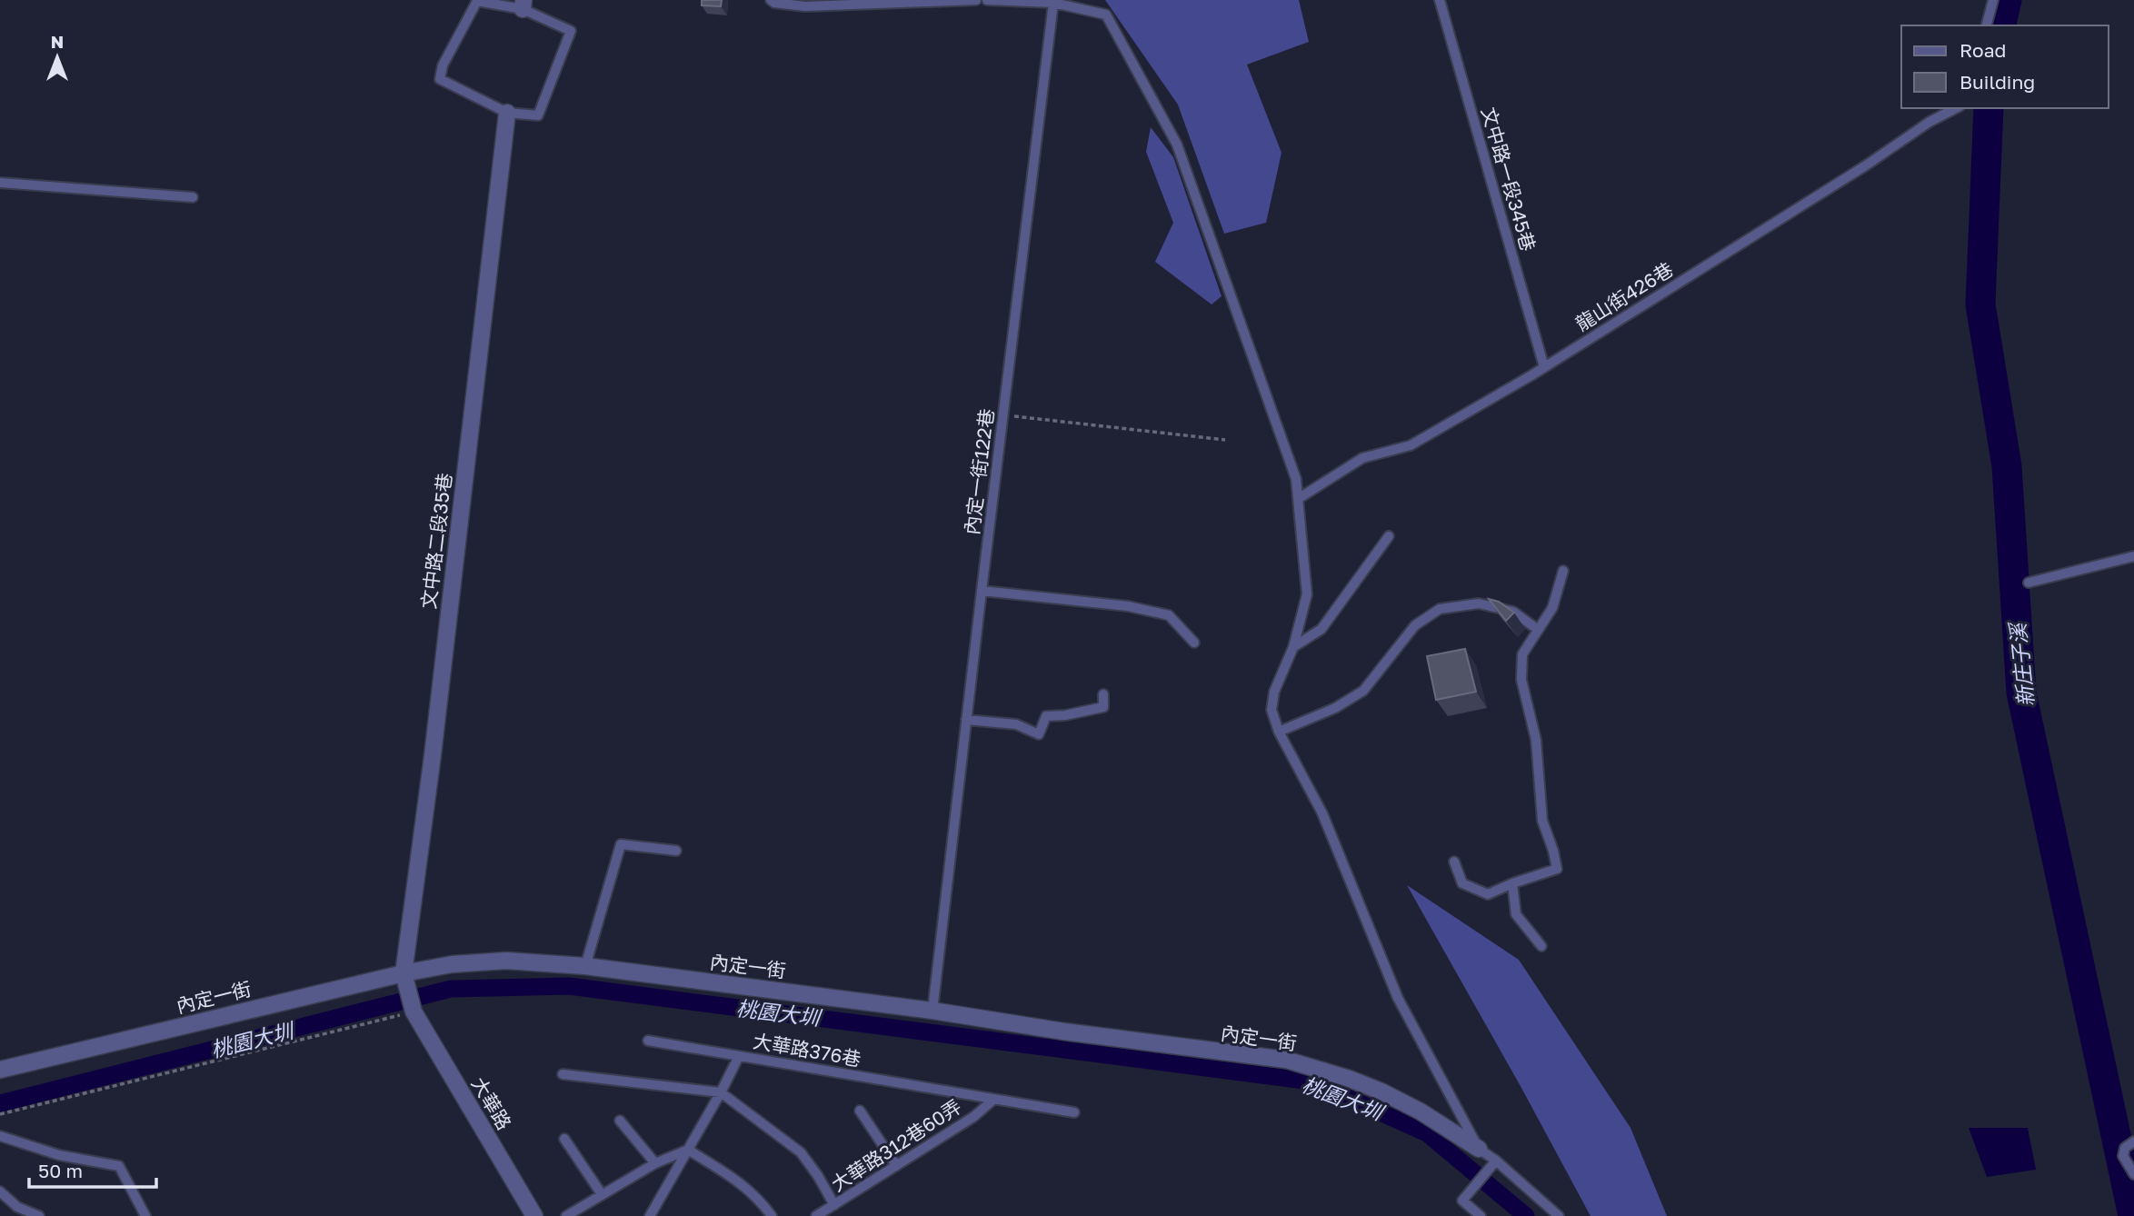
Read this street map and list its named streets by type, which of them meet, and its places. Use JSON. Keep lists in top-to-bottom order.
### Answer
{
  "streets": {
    "street": ["文中路二段35巷", "內定一街", "大華路"],
    "lane": [
      "文中路一段345巷",
      "龍山街426巷",
      "內定一街122巷",
      "大華路376巷",
      "大華路312巷60弄"
    ]
  },
  "crossings": [
    ["文中路一段345巷", "龍山街426巷"],
    ["內定一街122巷", "內定一街"],
    ["文中路二段35巷", "內定一街"],
    ["文中路二段35巷", "大華路"],
    ["內定一街", "大華路"],
    ["大華路376巷", "大華路312巷60弄"]
  ],
  "water": ["新庄子溪", "桃園大圳"],
  "legend": ["Road", "Building"],
  "scale_bar": "50 m",
  "north": "top"
}
